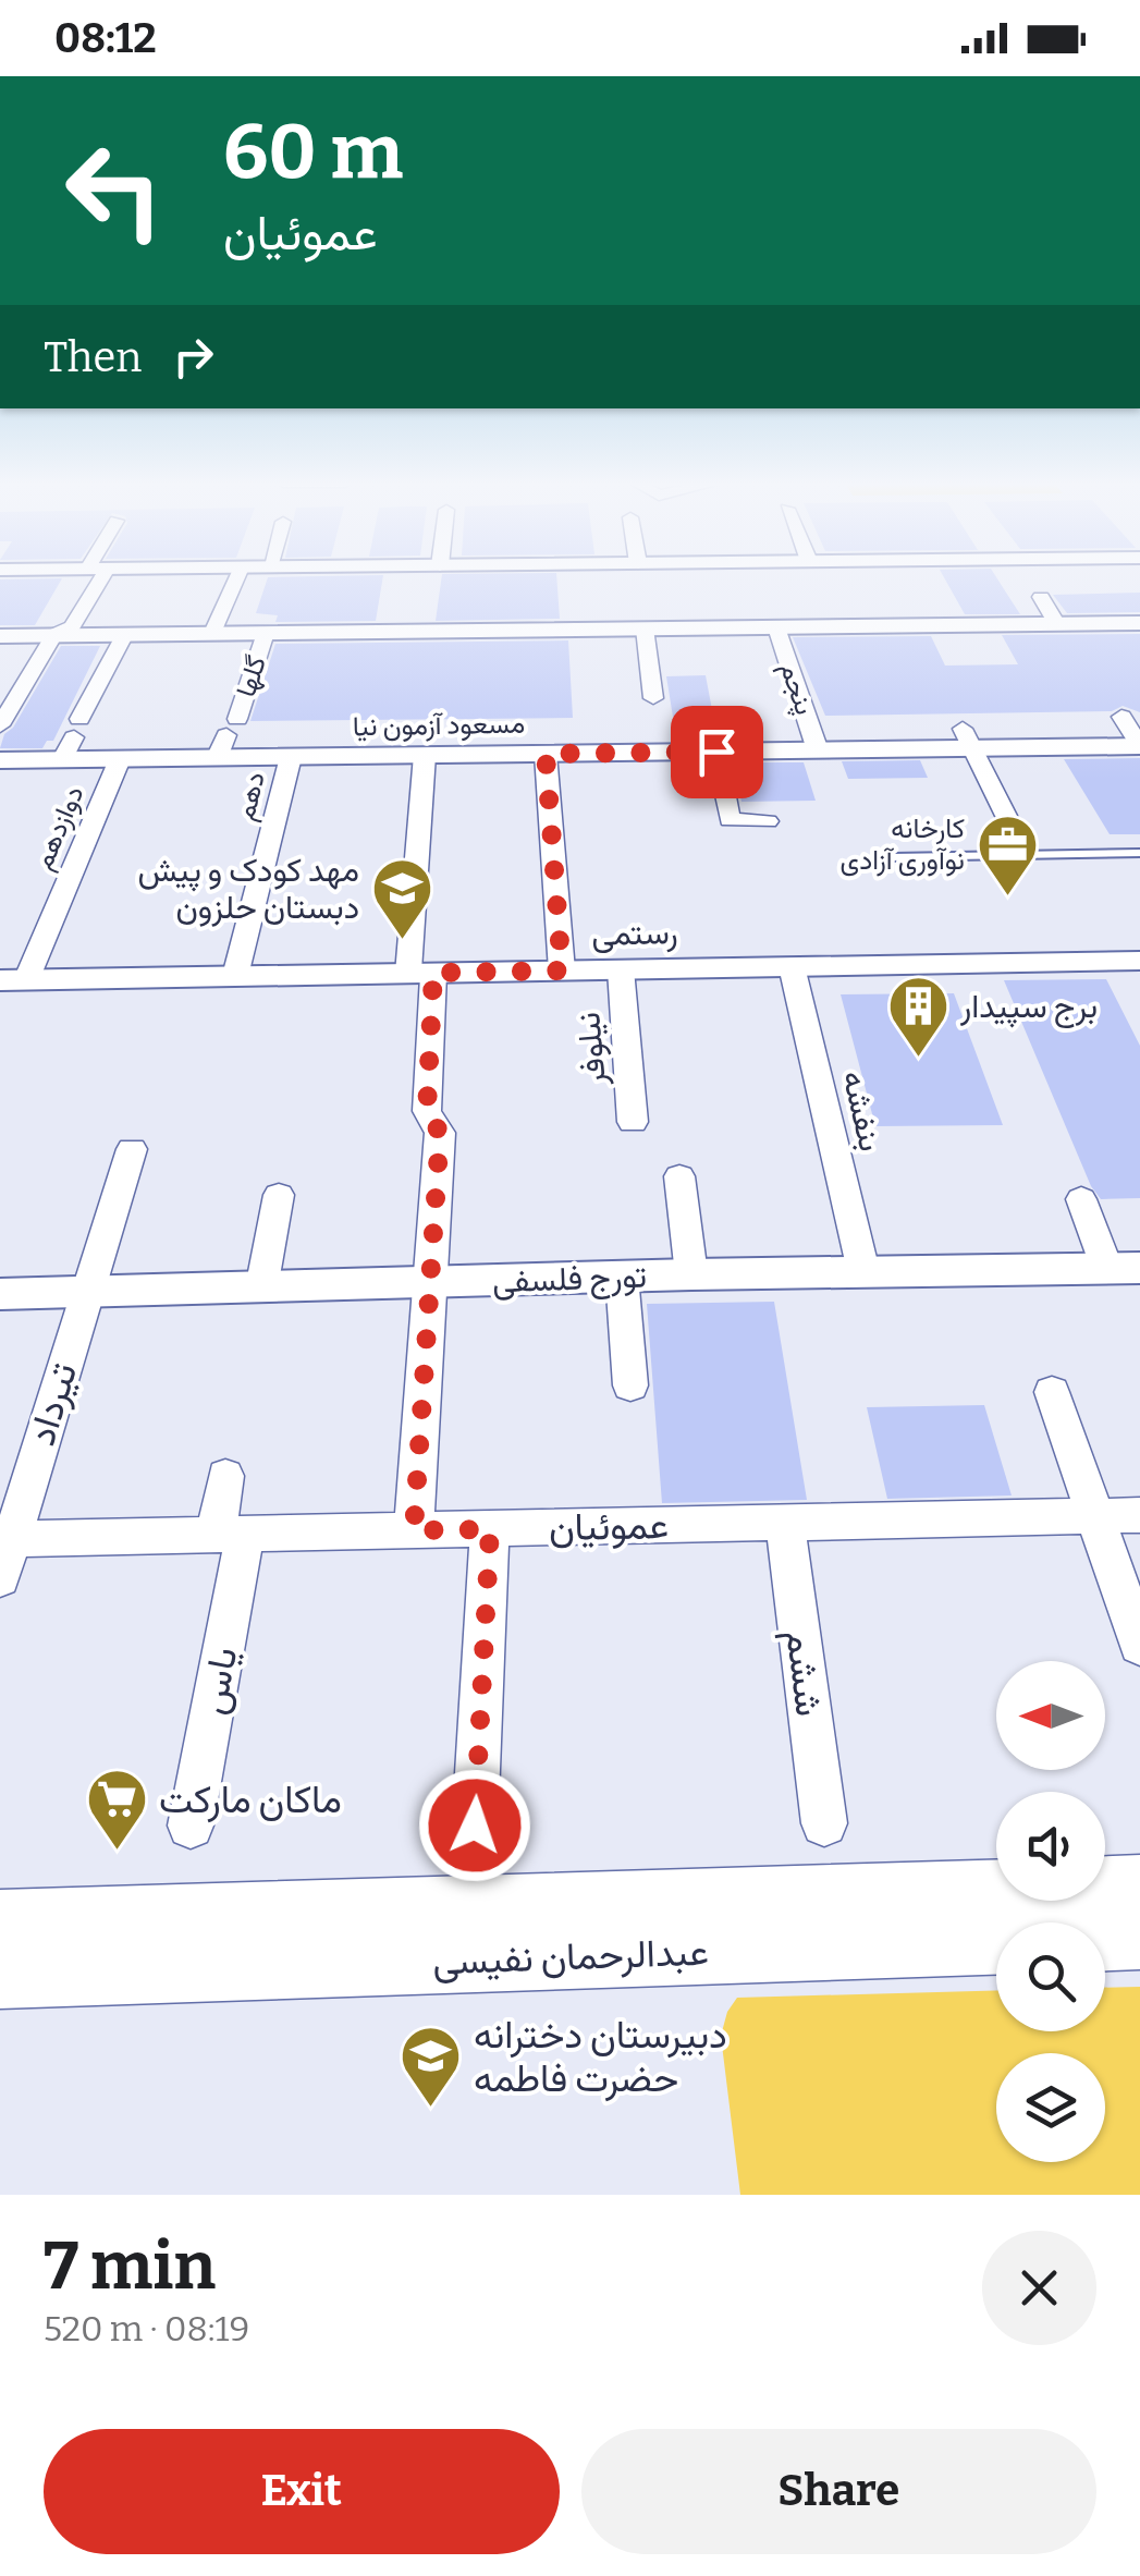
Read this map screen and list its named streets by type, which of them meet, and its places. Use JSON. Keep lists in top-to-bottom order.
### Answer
{
  "streets": {
    "main road": ["عبدالرحمان نفیسی"],
    "street": [
      "گلها",
      "پنجم",
      "مسعود آزمون نیا",
      "دهم",
      "دوازدهم",
      "رستمی",
      "نیلوفر",
      "بنفشه",
      "تورج فلسفی",
      "تیرداد",
      "عموئیان",
      "ششم",
      "یاس"
    ]
  },
  "crossings": [
    ["گلها", "مسعود آزمون نیا"],
    ["پنجم", "مسعود آزمون نیا"],
    ["مسعود آزمون نیا", "دهم"],
    ["مسعود آزمون نیا", "دوازدهم"],
    ["دهم", "رستمی"],
    ["دوازدهم", "رستمی"],
    ["رستمی", "نیلوفر"],
    ["رستمی", "بنفشه"],
    ["بنفشه", "تورج فلسفی"],
    ["تورج فلسفی", "تیرداد"],
    ["تیرداد", "عموئیان"],
    ["عموئیان", "ششم"],
    ["عموئیان", "یاس"]
  ],
  "places": {
    "office": ["کارخانه نوآوری آزادی"],
    "school or university": ["مهد کودک و پیش دبستان حلزون", "دبیرستان دخترانه حضرت فاطمه"],
    "building": ["برج سپیدار"],
    "supermarket": ["ماکان مارکت"]
  },
  "north": "left",
  "page": {
    "status": "08:12",
    "turn": ["60 m", "عموئیان"],
    "then": "Then",
    "heading": ["7 min", "520 m · 08:19"],
    "buttons": ["Exit", "Share"]
  }
}
